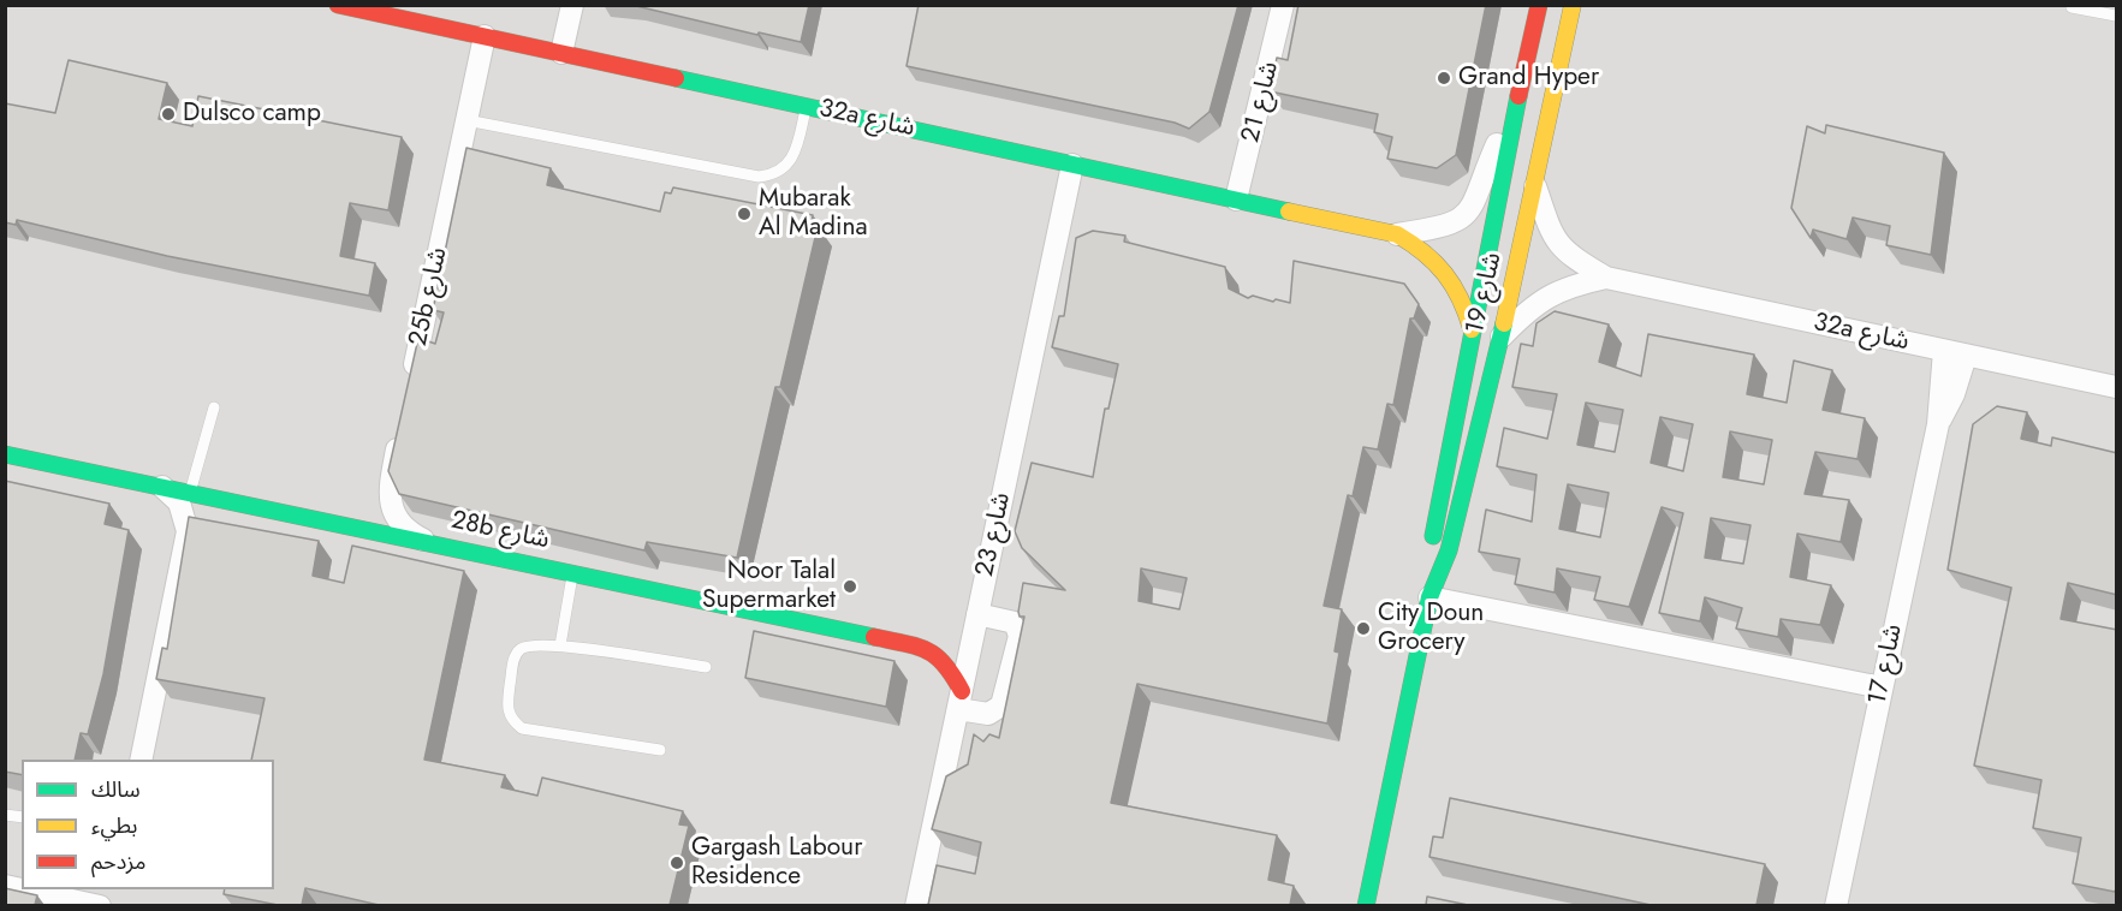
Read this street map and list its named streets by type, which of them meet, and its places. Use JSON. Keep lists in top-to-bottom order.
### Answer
{
  "streets": {
    "street": [
      "شارع 21",
      "32a شارع",
      "شارع 19",
      "25b شارع",
      "28b شارع",
      "شارع 23",
      "شارع 17"
    ]
  },
  "crossings": [
    ["شارع 21", "32a شارع"],
    ["32a شارع", "شارع 19"],
    ["32a شارع", "25b شارع"],
    ["32a شارع", "شارع 23"],
    ["32a شارع", "شارع 17"],
    ["28b شارع", "شارع 23"]
  ],
  "places": [
    "Grand Hyper",
    "Dulsco camp",
    "Mubarak Al Madina",
    "Noor Talal Supermarket",
    "City Doun Grocery",
    "Gargash Labour Residence"
  ],
  "legend": ["سالك", "بطيء", "مزدحم"]
}
